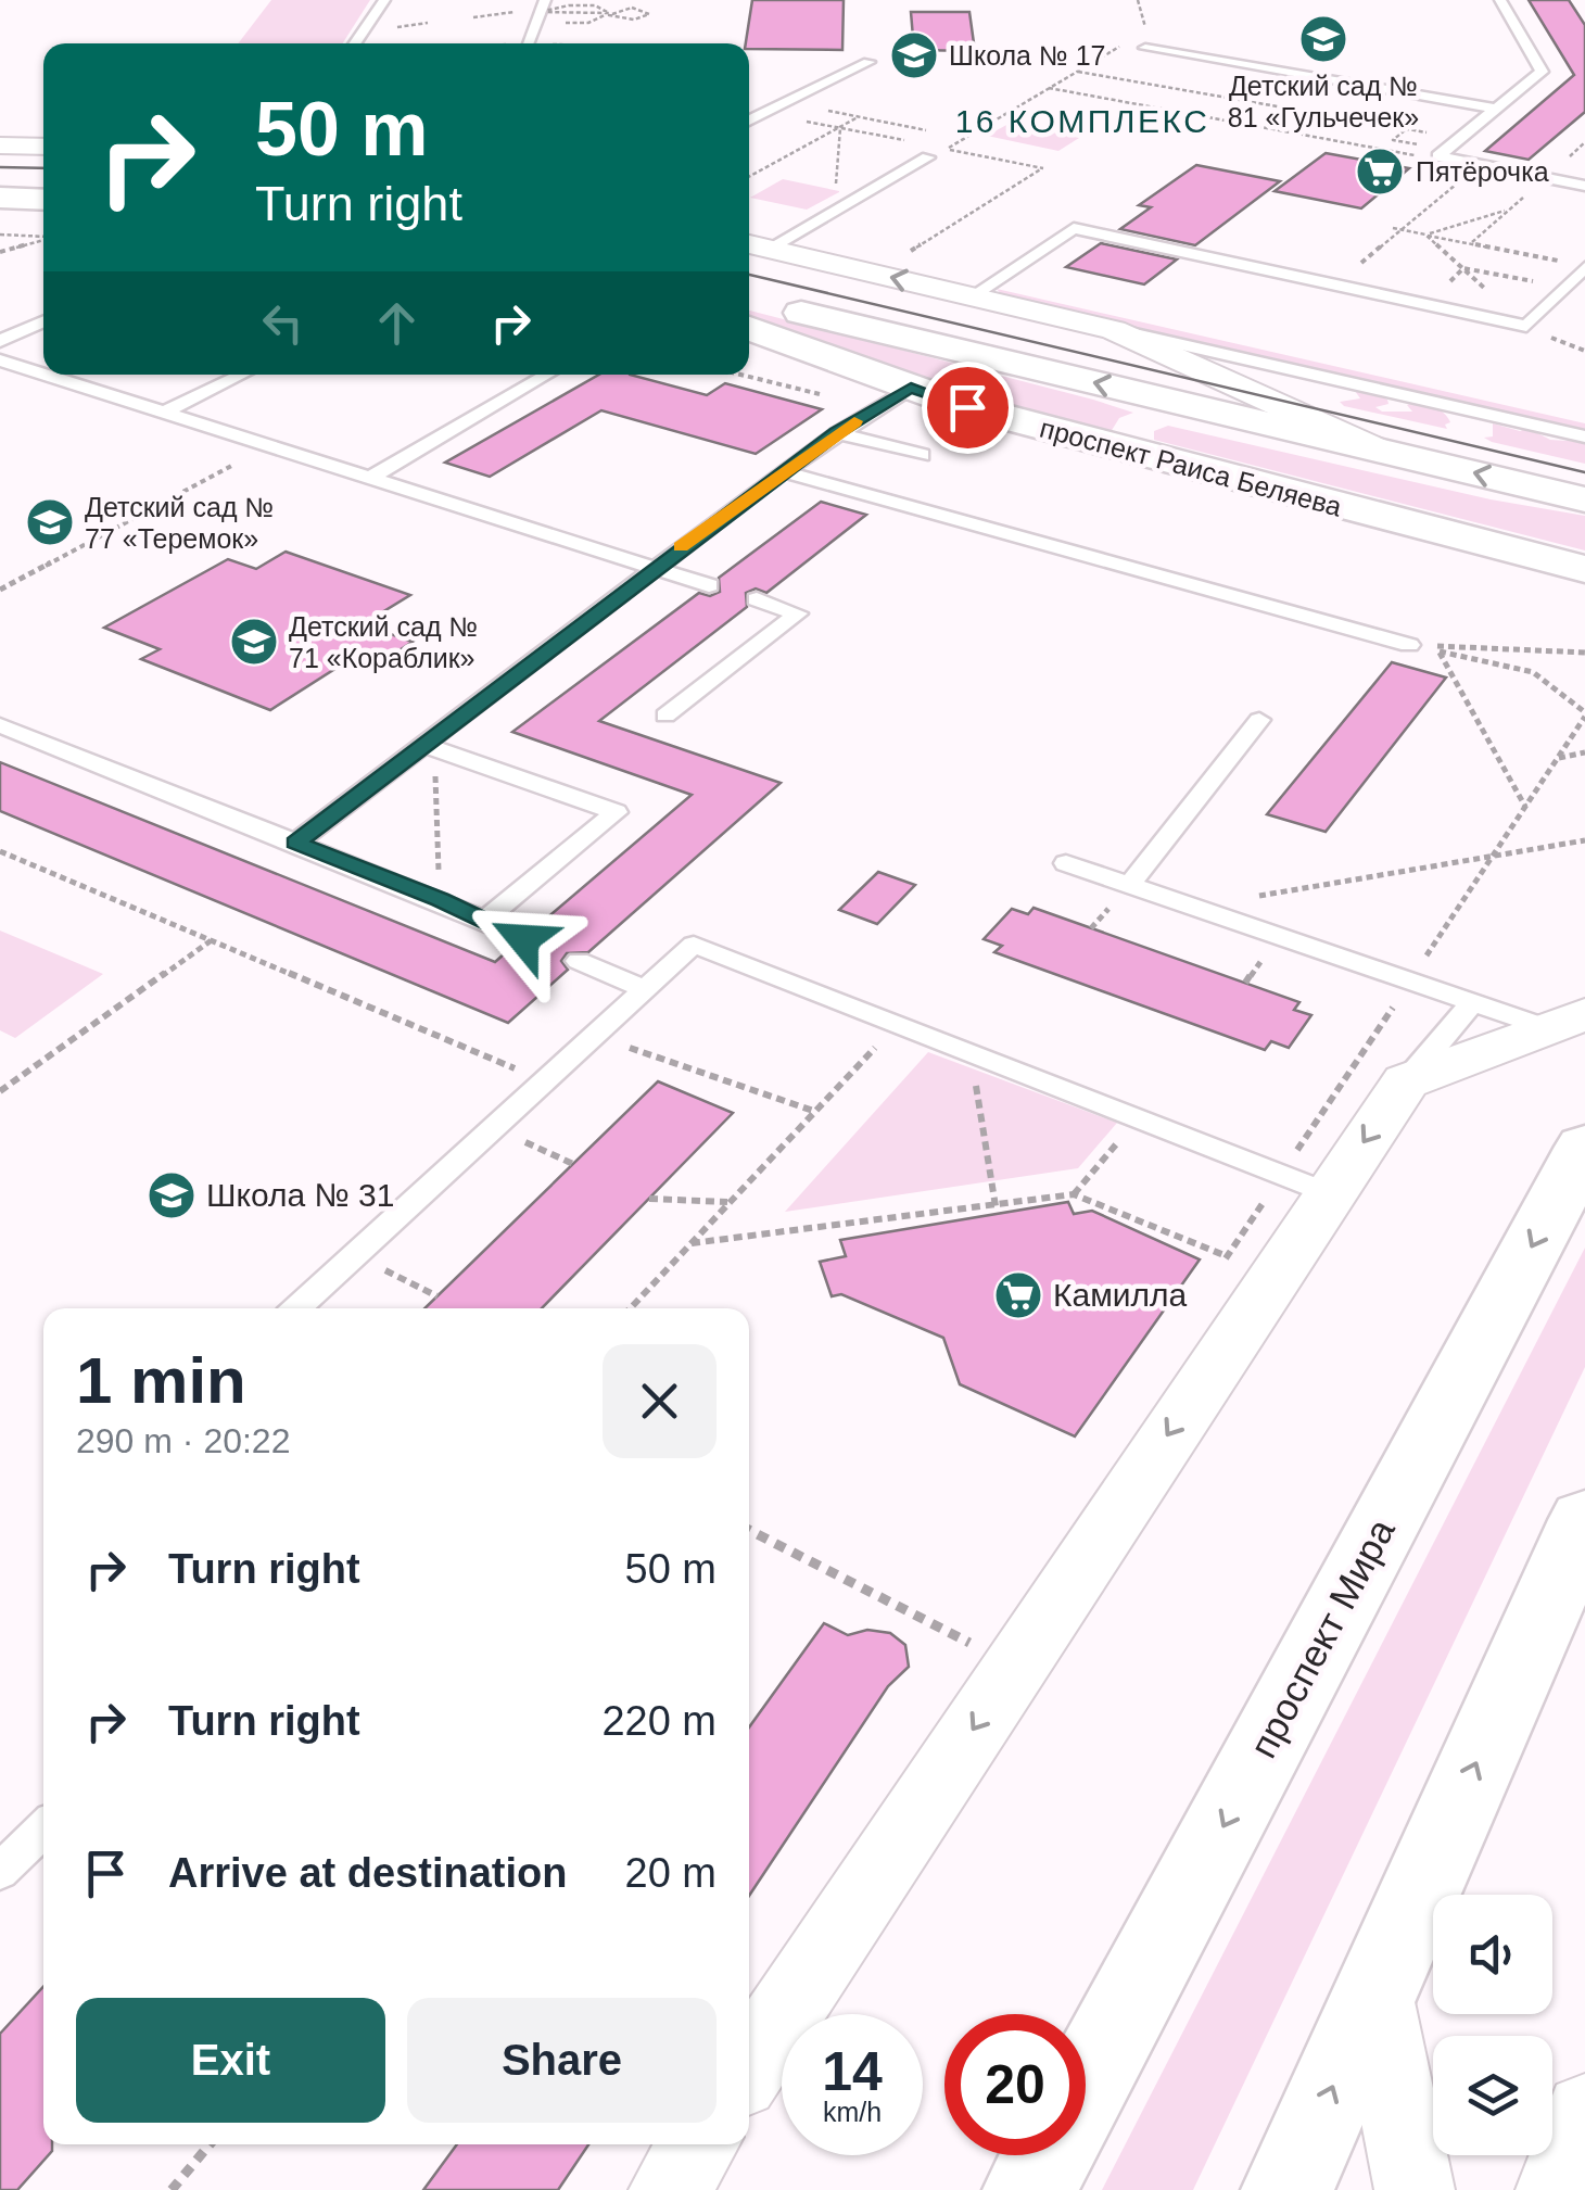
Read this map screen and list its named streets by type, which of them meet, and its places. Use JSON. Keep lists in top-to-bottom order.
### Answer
{
  "streets": {
    "street": ["проспект Раиса Беляева", "проспект Мира"]
  },
  "districts": ["16 КОМПЛЕКС"],
  "places": {
    "school or university": [
      "Детский сад № 81 «Гульчечек»",
      "Школа № 17",
      "Детский сад № 77 «Теремок»",
      "Детский сад № 71 «Кораблик»",
      "Школа № 31"
    ],
    "supermarket": ["Пятёрочка", "Камилла"]
  },
  "page": {
    "turn": ["50 m", "Turn right"],
    "heading": ["1 min", "290 m · 20:22"],
    "list": [
      {
        "name": "Turn right",
        "value": "50 m"
      },
      {
        "name": "Turn right",
        "value": "220 m"
      },
      {
        "name": "Arrive at destination",
        "value": "20 m"
      }
    ],
    "buttons": ["Exit", "Share"],
    "speed": "14 km/h",
    "limit": "20"
  }
}
